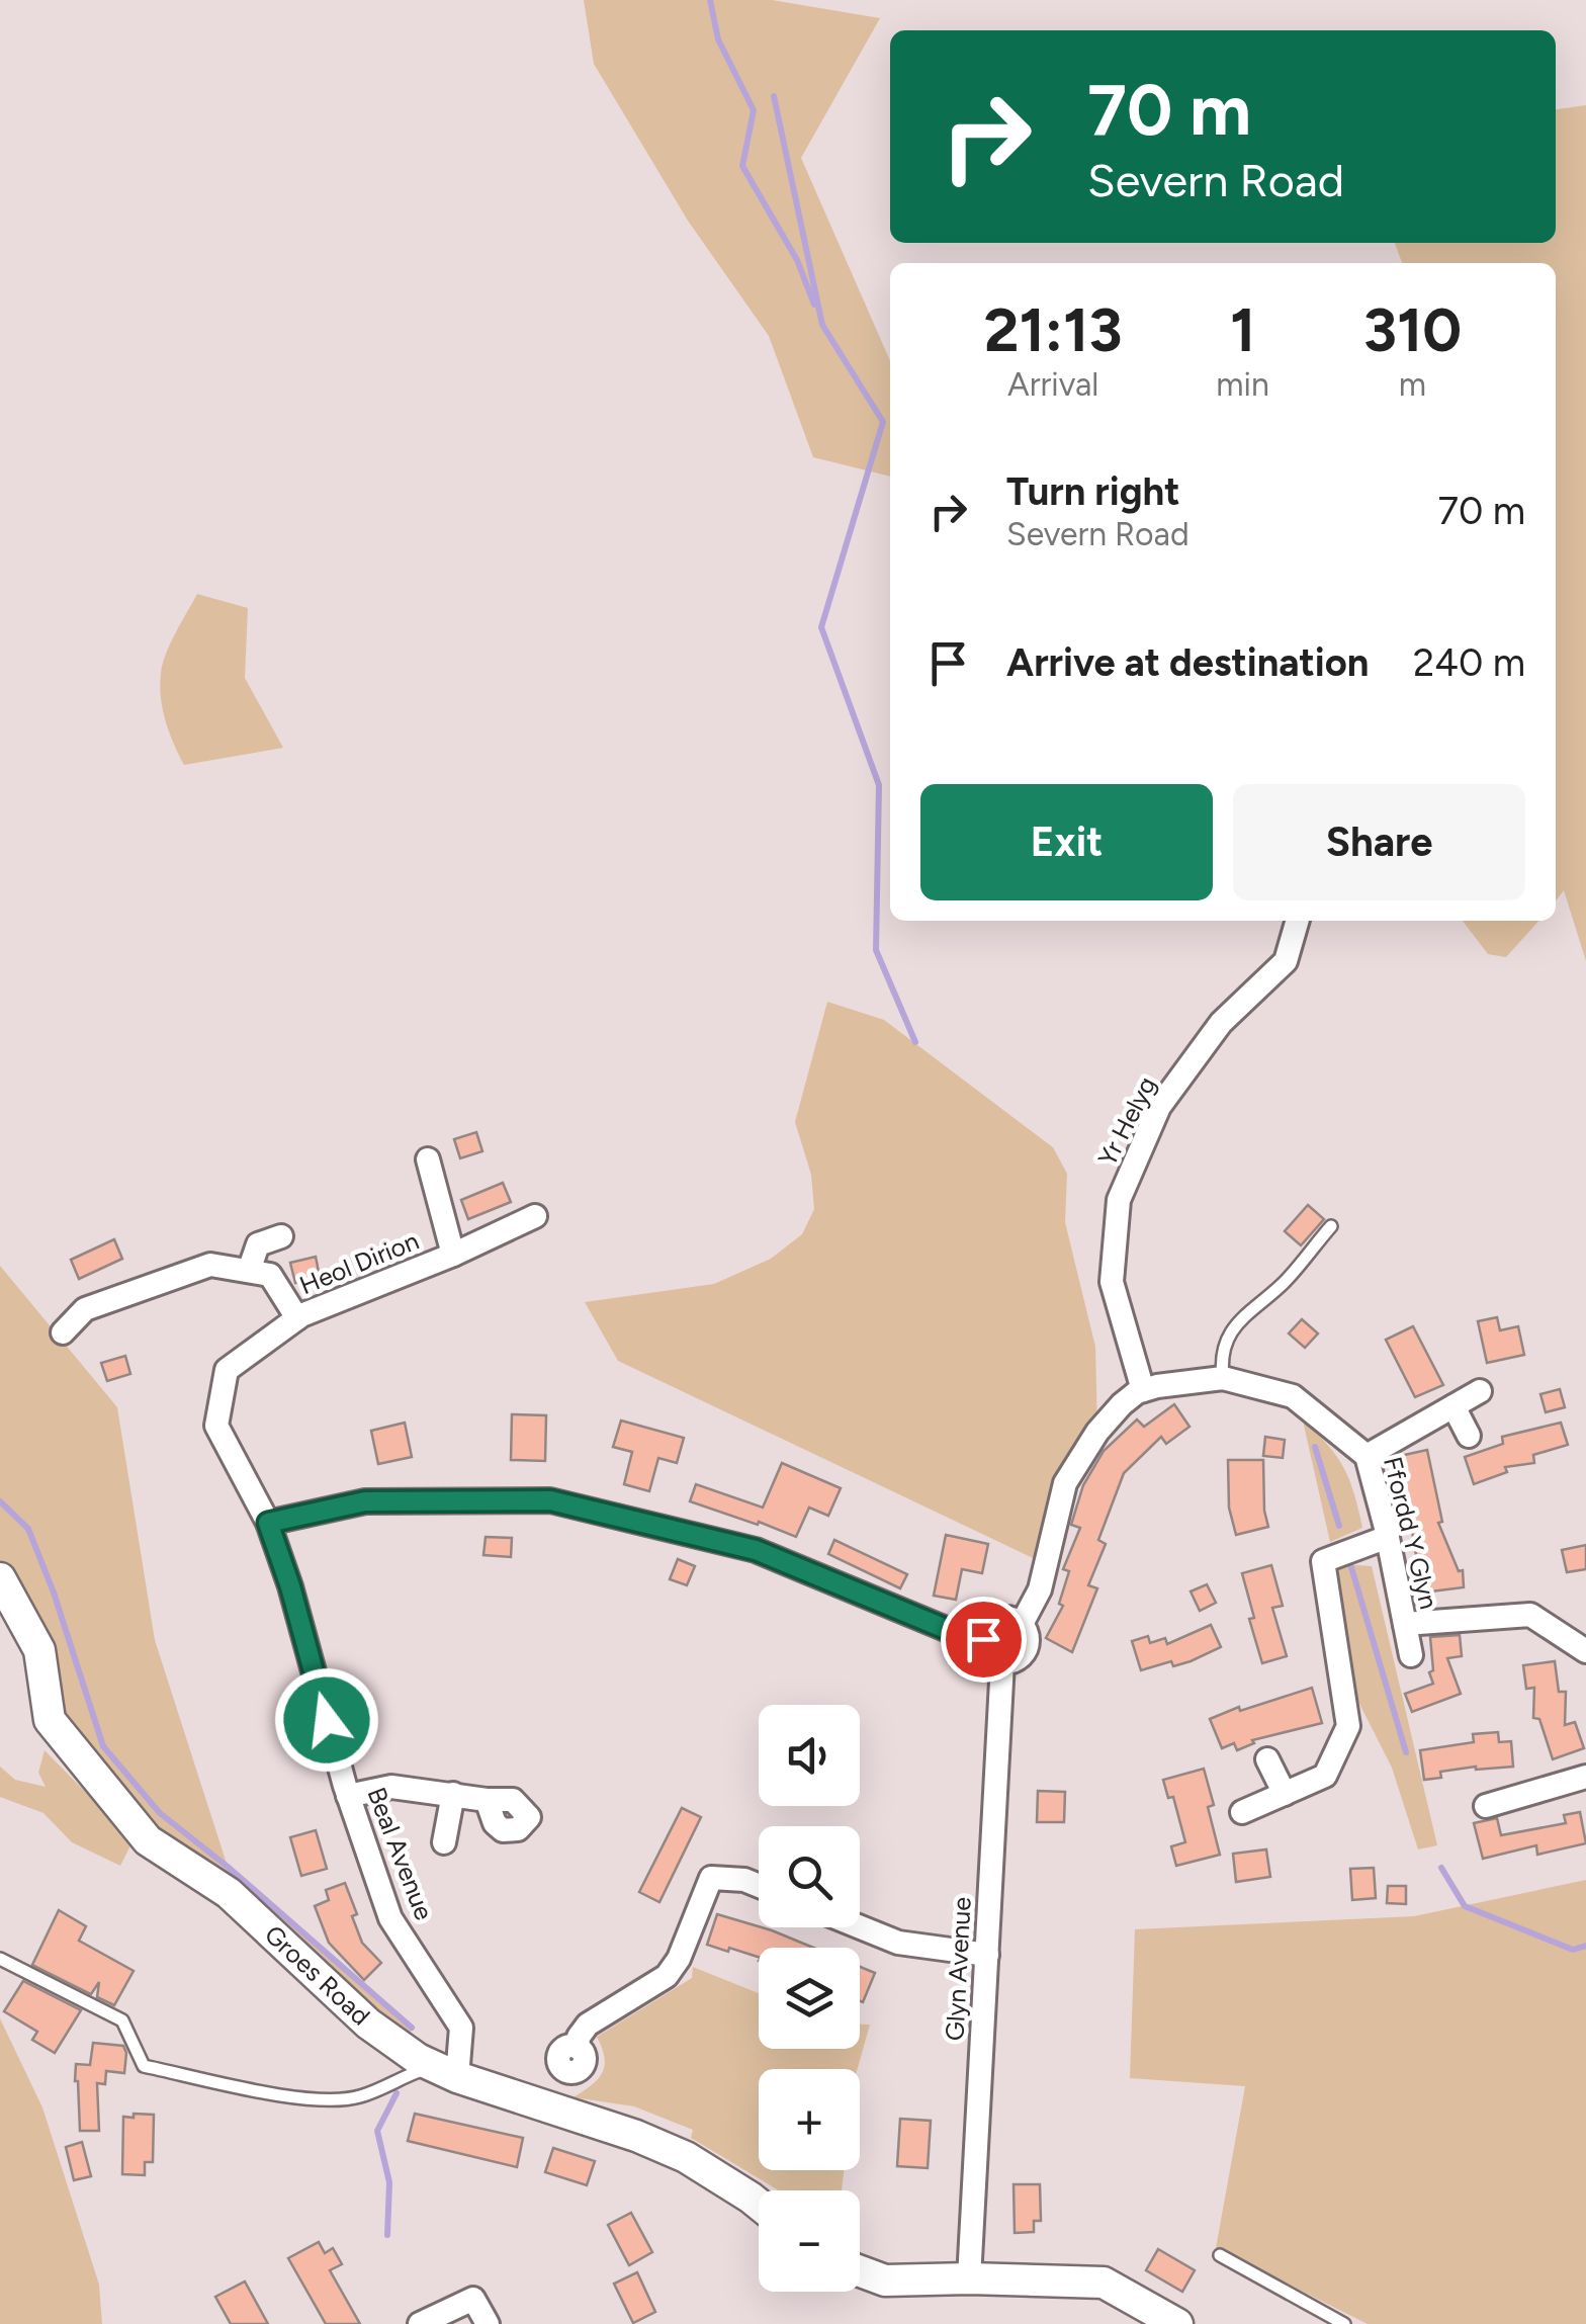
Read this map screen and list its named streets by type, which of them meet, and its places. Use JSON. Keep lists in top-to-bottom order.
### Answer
{
  "streets": {
    "street": [
      "Yr Helyg",
      "Heol Dirion",
      "Ffordd Y Glyn",
      "Beal Avenue",
      "Glyn Avenue",
      "Groes Road"
    ]
  },
  "crossings": [
    ["Yr Helyg", "Ffordd Y Glyn"],
    ["Heol Dirion", "Beal Avenue"],
    ["Beal Avenue", "Groes Road"]
  ],
  "page": {
    "turn": ["70 m", "Severn Road"],
    "eta": [
      "21:13",
      "Arrival",
      "1",
      "min",
      "310",
      "m"
    ],
    "list": [
      {
        "name": "Turn right",
        "note": "Severn Road",
        "value": "70 m"
      },
      {
        "name": "Arrive at destination",
        "value": "240 m"
      }
    ],
    "buttons": ["Exit", "Share"],
    "map_buttons": ["+", "−"]
  }
}
